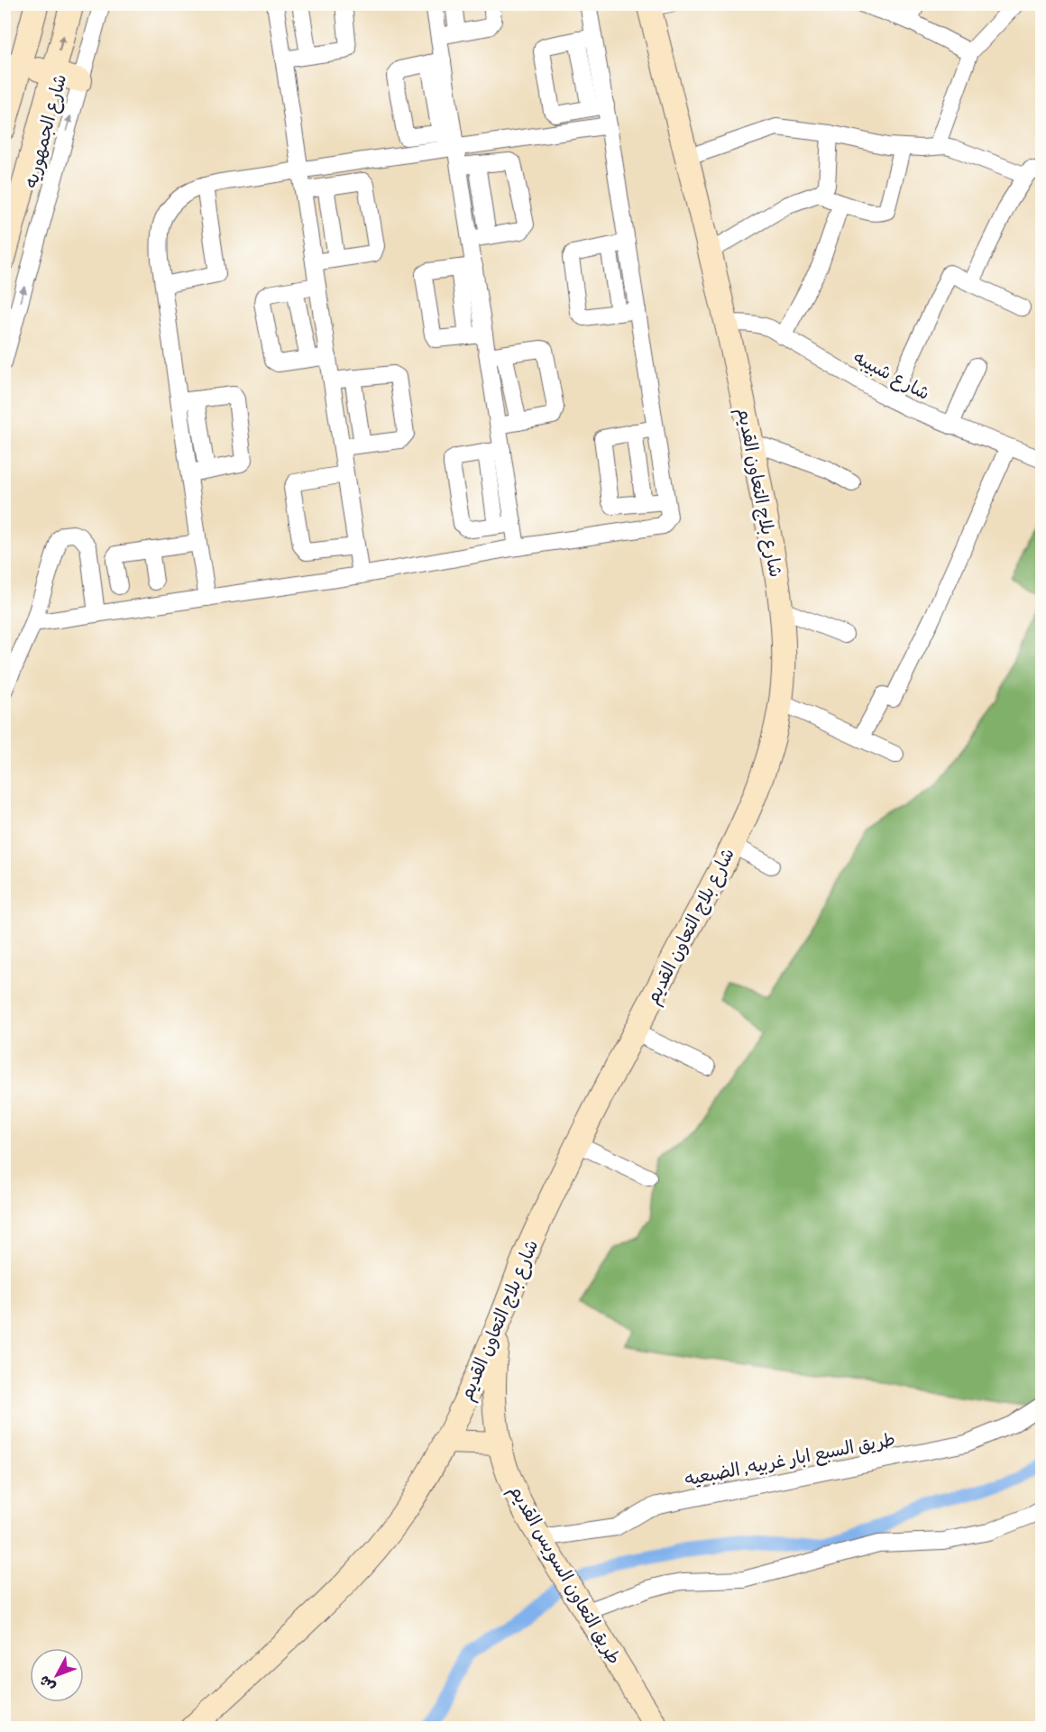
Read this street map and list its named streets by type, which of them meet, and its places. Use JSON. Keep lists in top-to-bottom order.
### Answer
{
  "streets": {
    "street": [
      "شارع الجمهوريه",
      "شارع شبيبه",
      "شارع بلاج التعاون القديم",
      "طريق السبع ابار غربيه, الضبعيه",
      "طريق التعاون السويس القديم"
    ]
  },
  "crossings": [
    ["شارع شبيبه", "شارع بلاج التعاون القديم"],
    ["شارع بلاج التعاون القديم", "طريق التعاون السويس القديم"],
    ["طريق السبع ابار غربيه, الضبعيه", "طريق التعاون السويس القديم"]
  ],
  "north": "bottom left"
}
